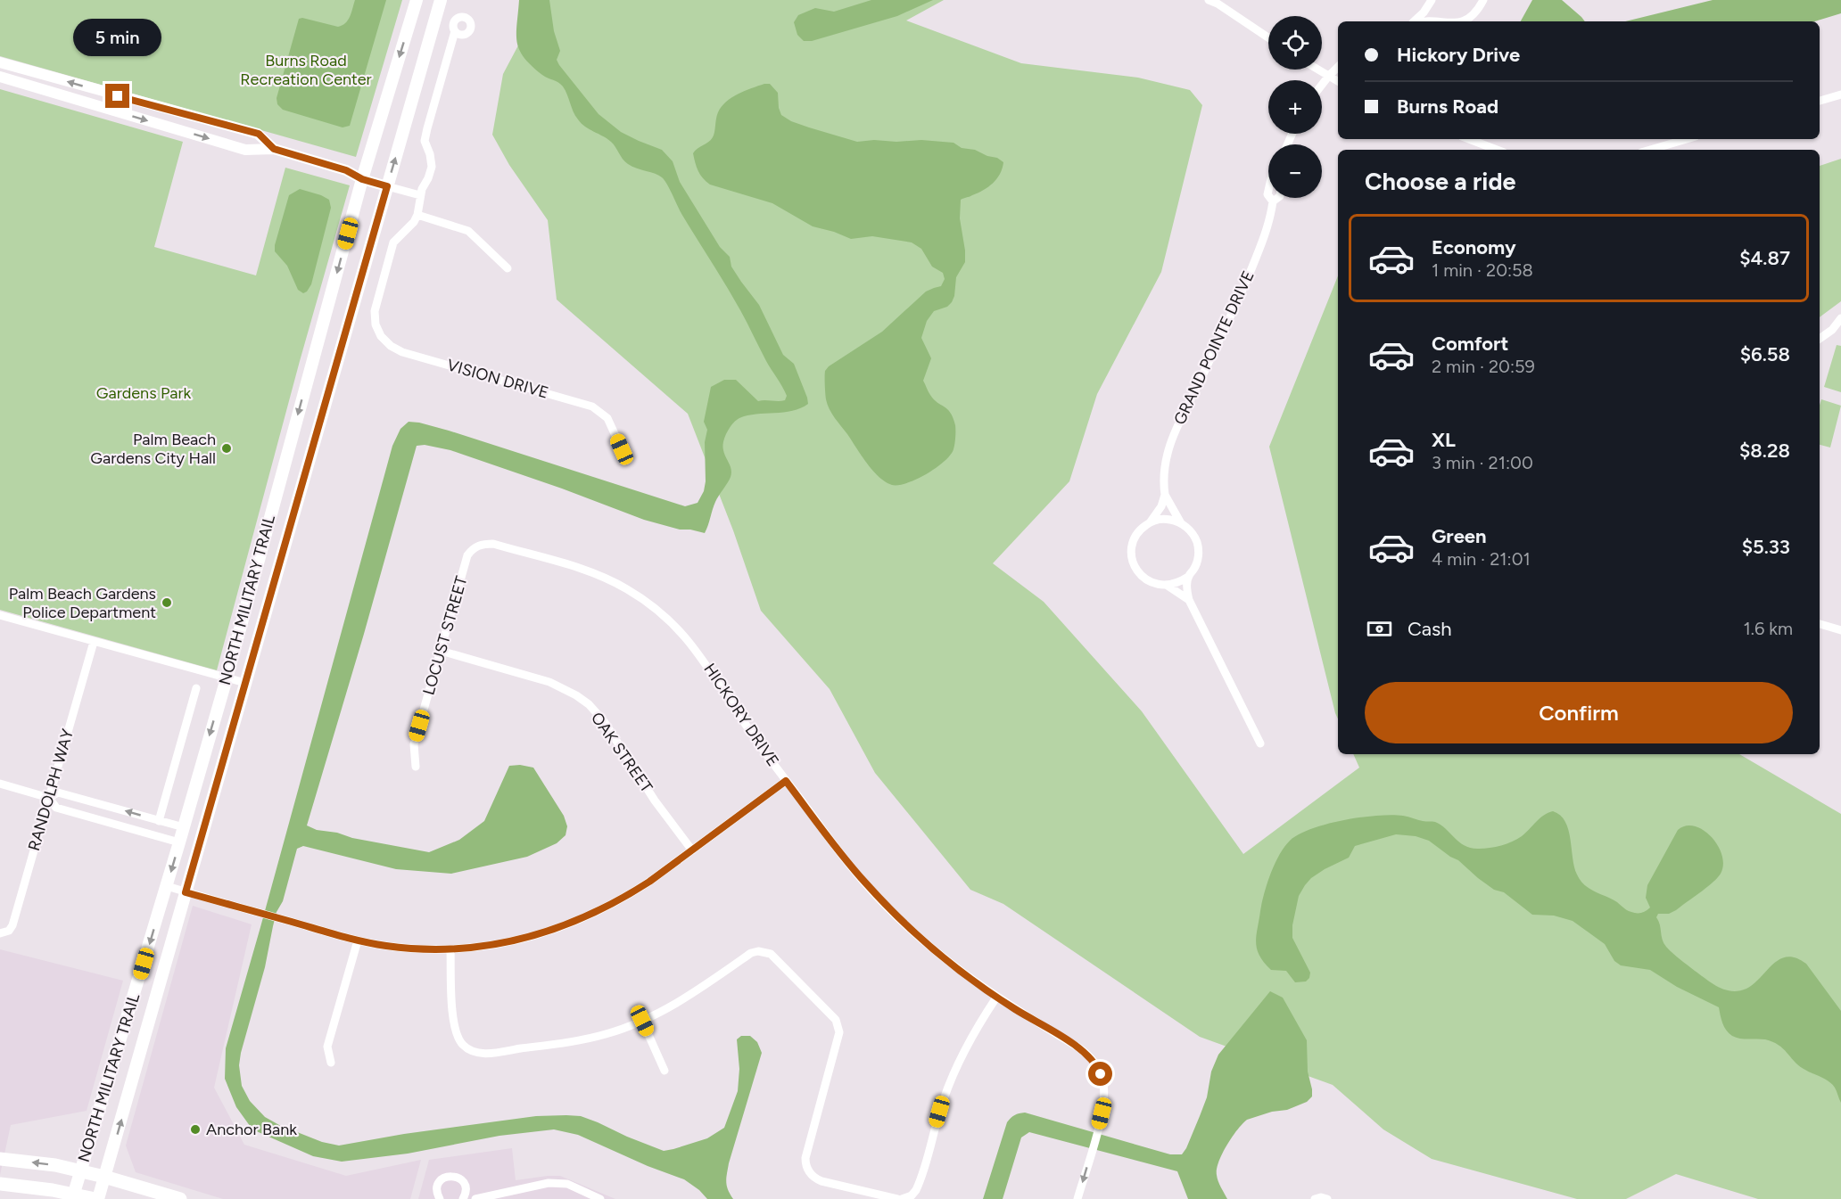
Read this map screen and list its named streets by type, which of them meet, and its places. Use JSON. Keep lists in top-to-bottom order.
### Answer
{
  "streets": {
    "main road": ["NORTH MILITARY TRAIL"],
    "street": [
      "GRAND POINTE DRIVE",
      "VISION DRIVE",
      "LOCUST STREET",
      "HICKORY DRIVE",
      "OAK STREET",
      "RANDOLPH WAY"
    ]
  },
  "crossings": [
    ["LOCUST STREET", "HICKORY DRIVE"],
    ["LOCUST STREET", "OAK STREET"]
  ],
  "parks": ["Burns Road Recreation Center", "Gardens Park"],
  "places": ["Palm Beach Gardens City Hall", "Palm Beach Gardens Police Department", "Anchor Bank"],
  "page": {
    "map_buttons": ["+", "−"],
    "bubble": "5 min",
    "banner": ["Hickory Drive", "Burns Road"],
    "heading": "Choose a ride",
    "list": [
      {
        "name": "Economy",
        "note": "1 min · 20:58",
        "value": "$4.87"
      },
      {
        "name": "Comfort",
        "note": "2 min · 20:59",
        "value": "$6.58"
      },
      {
        "name": "XL",
        "note": "3 min · 21:00",
        "value": "$8.28"
      },
      {
        "name": "Green",
        "note": "4 min · 21:01",
        "value": "$5.33"
      }
    ],
    "pay": ["Cash", "1.6 km"],
    "buttons": "Confirm"
  }
}
